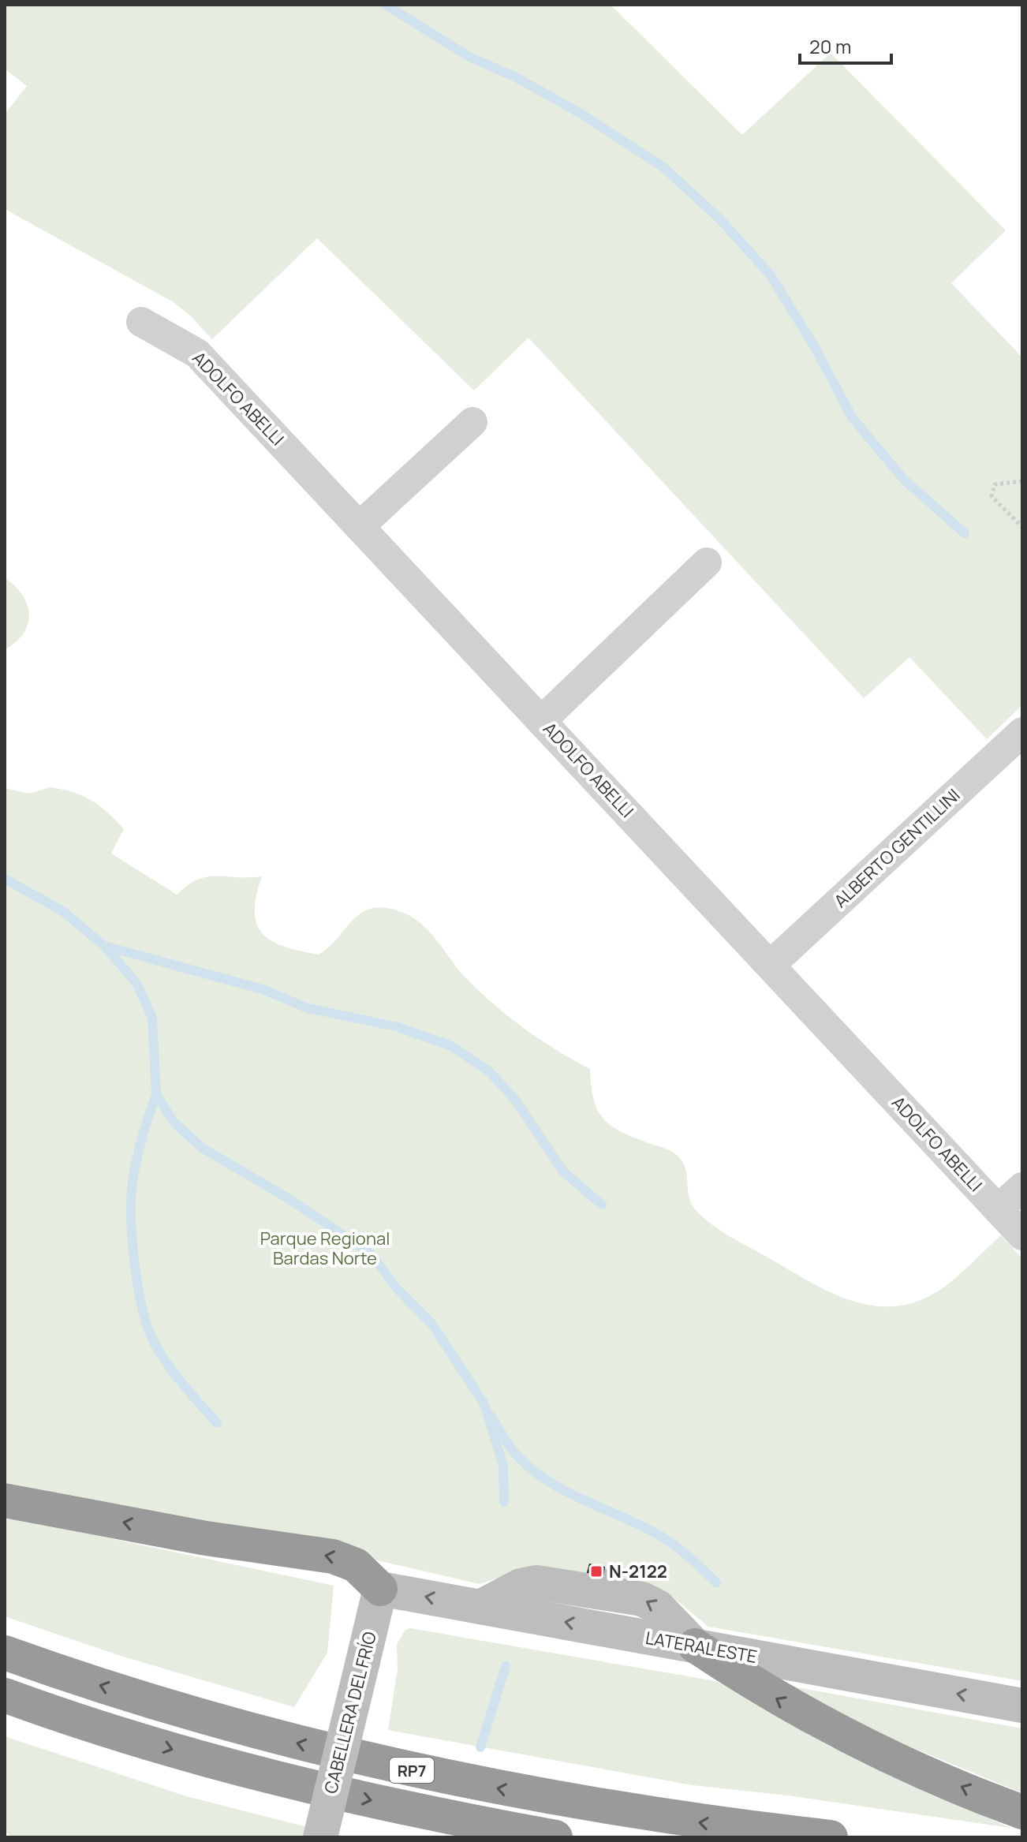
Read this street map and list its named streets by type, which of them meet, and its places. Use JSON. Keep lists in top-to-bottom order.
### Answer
{
  "streets": {
    "highway": ["RP7"],
    "main road": ["LATERAL ESTE", "CABELLERA DEL FRÍO"],
    "street": ["ADOLFO ABELLI", "ALBERTO GENTILLINI"]
  },
  "crossings": [
    ["ADOLFO ABELLI", "ALBERTO GENTILLINI"]
  ],
  "one_way": ["LATERAL ESTE"],
  "parks": ["Parque Regional Bardas Norte"],
  "places": {
    "transit": ["N-2122"]
  },
  "scale_bar": "20 m"
}
